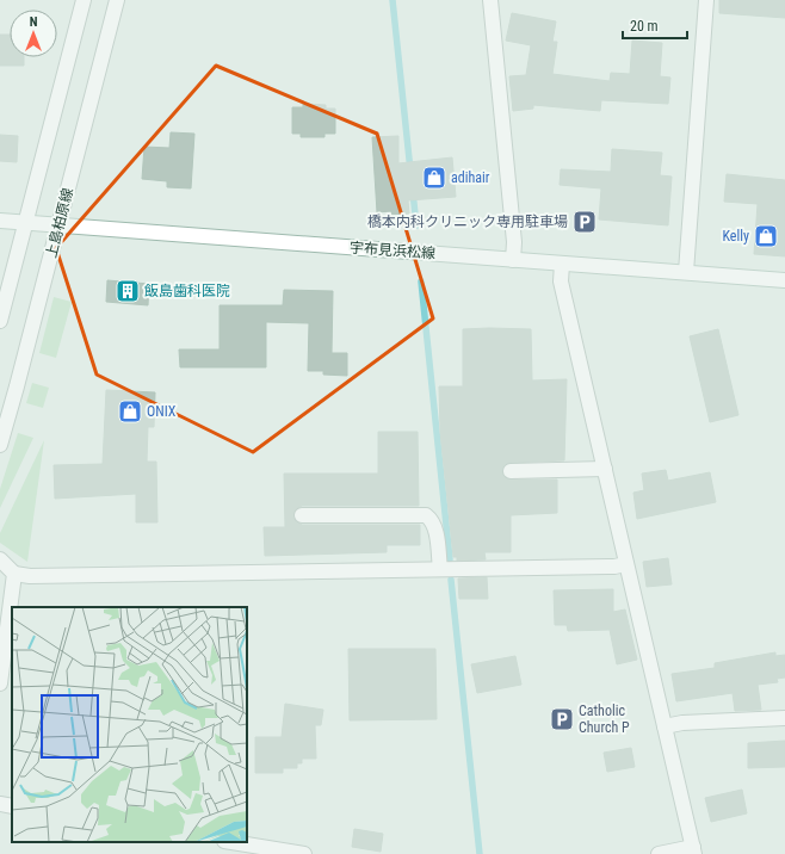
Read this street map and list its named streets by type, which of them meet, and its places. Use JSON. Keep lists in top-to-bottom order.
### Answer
{
  "streets": {
    "street": ["上島柏原線", "宇布見浜松線"]
  },
  "crossings": [
    ["上島柏原線", "宇布見浜松線"]
  ],
  "places": {
    "shop": ["adihair", "Kelly", "ONIX"],
    "parking": ["橋本内科クリニック専用駐車場", "Catholic Church P"],
    "building": ["飯島歯科医院"]
  },
  "scale_bar": "20 m",
  "north": "top"
}
